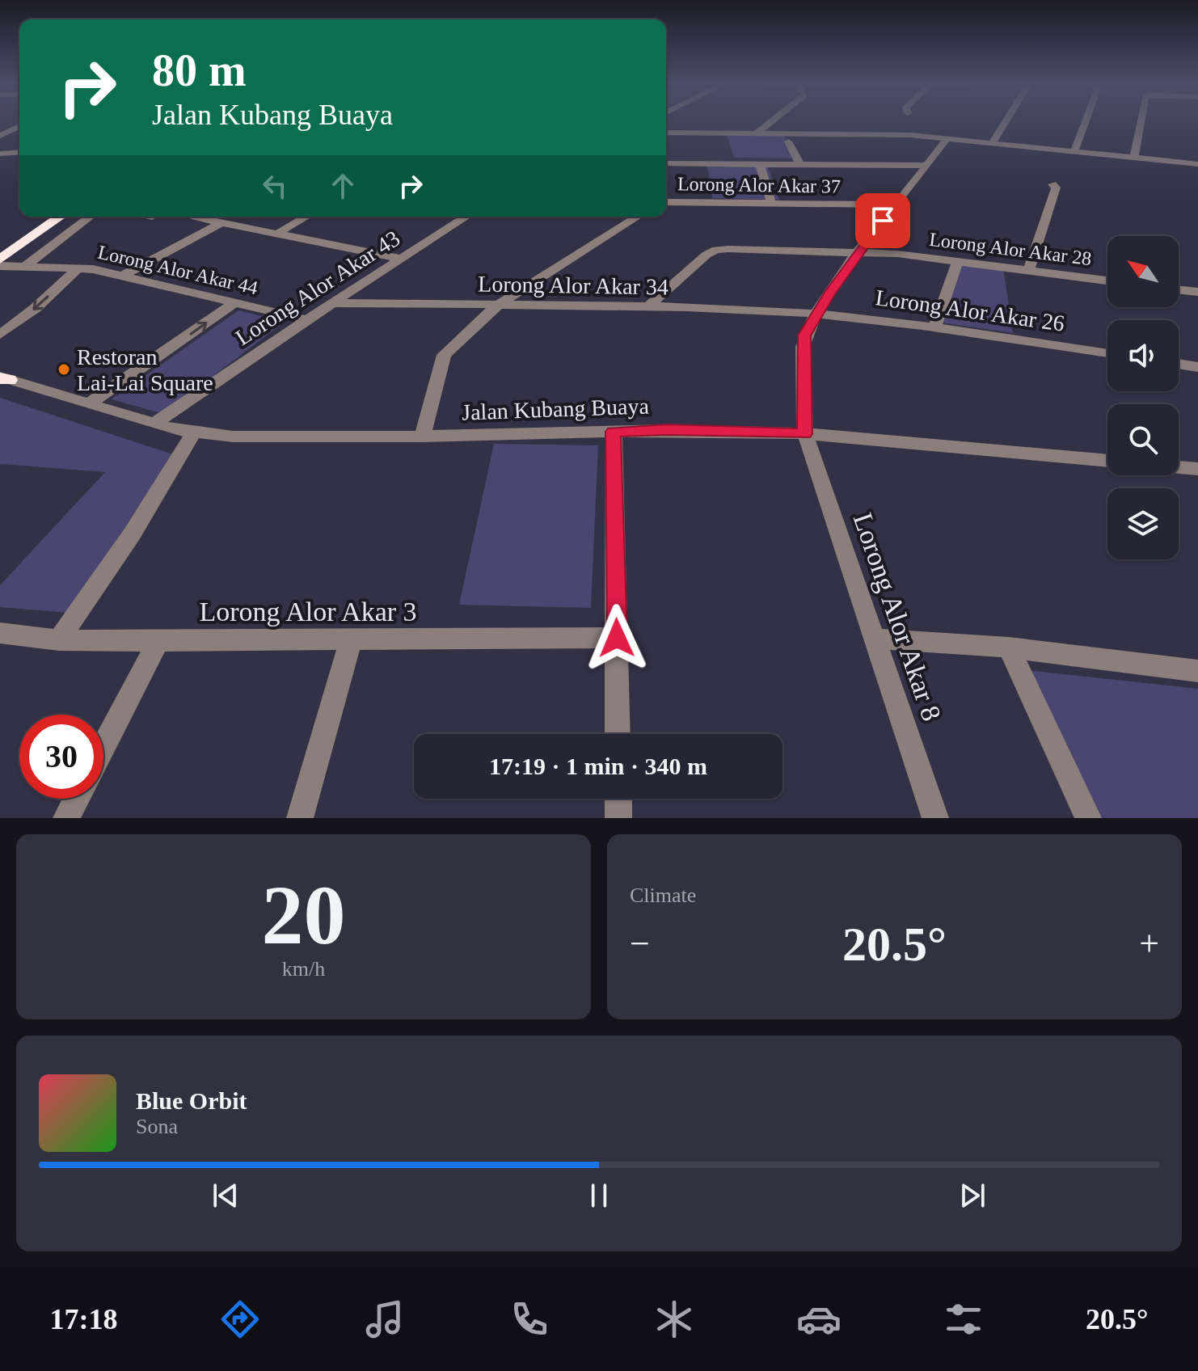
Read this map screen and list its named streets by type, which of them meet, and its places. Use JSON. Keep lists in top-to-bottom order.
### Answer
{
  "streets": {
    "street": [
      "Lorong Alor Akar 37",
      "Lorong Alor Akar 28",
      "Lorong Alor Akar 44",
      "Lorong Alor Akar 34",
      "Lorong Alor Akar 43",
      "Lorong Alor Akar 26",
      "Jalan Kubang Buaya",
      "Lorong Alor Akar 3",
      "Lorong Alor Akar 8"
    ]
  },
  "crossings": [
    ["Lorong Alor Akar 37", "Lorong Alor Akar 8"],
    ["Lorong Alor Akar 28", "Lorong Alor Akar 34"],
    ["Lorong Alor Akar 28", "Lorong Alor Akar 8"],
    ["Lorong Alor Akar 44", "Lorong Alor Akar 43"],
    ["Lorong Alor Akar 34", "Lorong Alor Akar 43"],
    ["Lorong Alor Akar 34", "Lorong Alor Akar 26"],
    ["Lorong Alor Akar 34", "Lorong Alor Akar 8"],
    ["Lorong Alor Akar 43", "Jalan Kubang Buaya"],
    ["Lorong Alor Akar 26", "Lorong Alor Akar 8"],
    ["Jalan Kubang Buaya", "Lorong Alor Akar 8"]
  ],
  "places": ["Restoran Lai-Lai Square"],
  "north": "top left",
  "page": {
    "turn": ["80 m", "Jalan Kubang Buaya"],
    "limit": "30",
    "trip": "17:19 · 1 min · 340 m",
    "tile": [
      ["20", "km/h"],
      "Climate"
    ],
    "heat": ["−", "20.5°", "+"],
    "song": ["Blue Orbit", "Sona"],
    "tabs": ["17:18", "20.5°"]
  }
}
